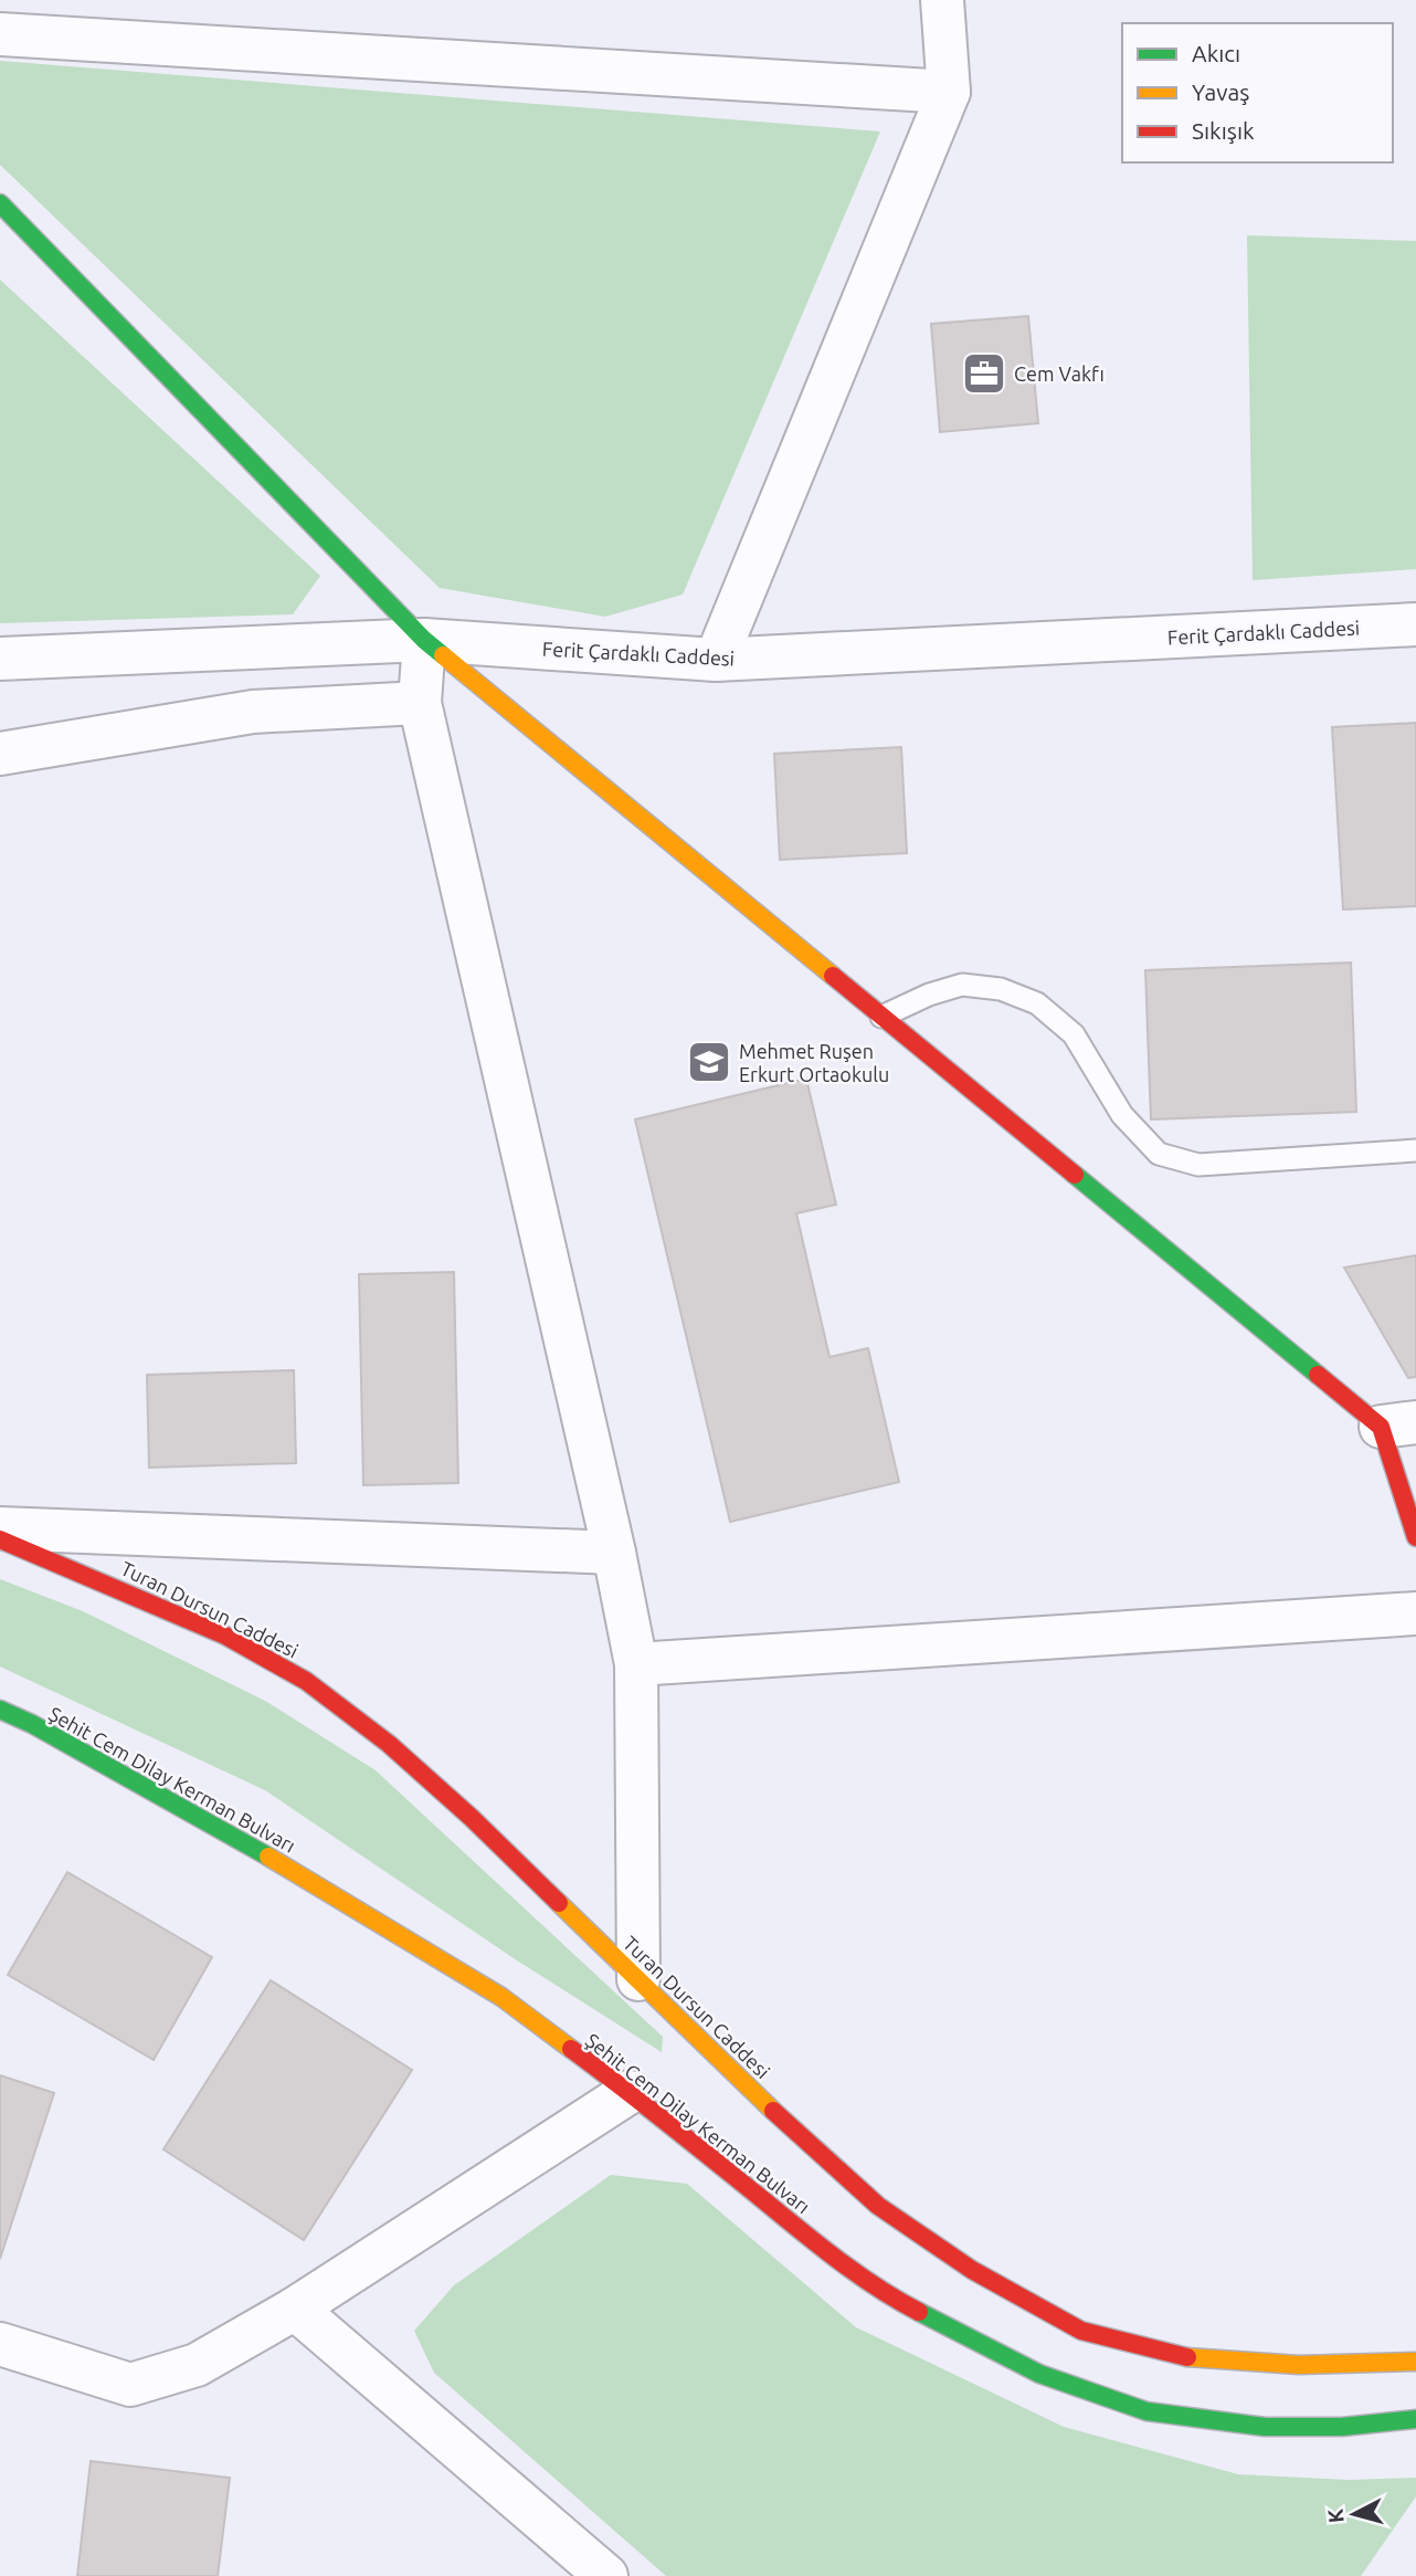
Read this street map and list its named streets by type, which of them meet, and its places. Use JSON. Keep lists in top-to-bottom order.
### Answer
{
  "streets": {
    "main road": ["Turan Dursun Caddesi", "Şehit Cem Dilay Kerman Bulvarı"],
    "street": ["Ferit Çardaklı Caddesi"]
  },
  "places": {
    "office": ["Cem Vakfı"],
    "school or university": ["Mehmet Ruşen Erkurt Ortaokulu"]
  },
  "legend": ["Akıcı", "Yavaş", "Sıkışık"],
  "north": "left"
}
